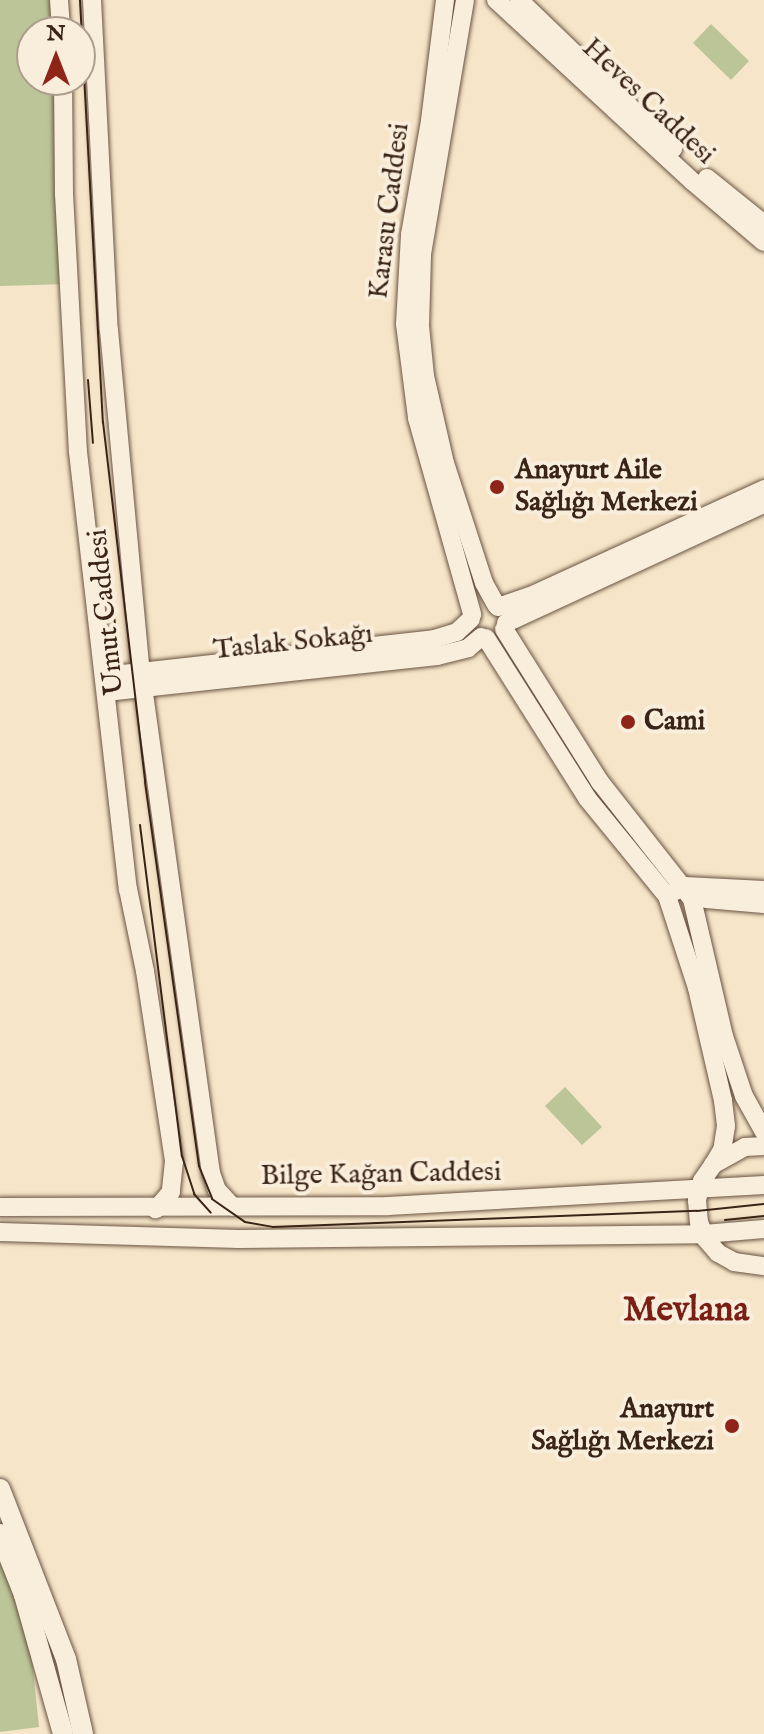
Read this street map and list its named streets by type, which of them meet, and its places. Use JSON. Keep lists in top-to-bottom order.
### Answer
{
  "streets": {
    "street": [
      "Heves Caddesi",
      "Karasu Caddesi",
      "Umut Caddesi",
      "Taslak Sokağı",
      "Bilge Kağan Caddesi"
    ]
  },
  "crossings": [
    ["Karasu Caddesi", "Taslak Sokağı"],
    ["Umut Caddesi", "Taslak Sokağı"],
    ["Umut Caddesi", "Bilge Kağan Caddesi"]
  ],
  "districts": ["Mevlana"],
  "places": ["Anayurt Aile Sağlığı Merkezi", "Cami", "Anayurt Sağlığı Merkezi"],
  "north": "top"
}
